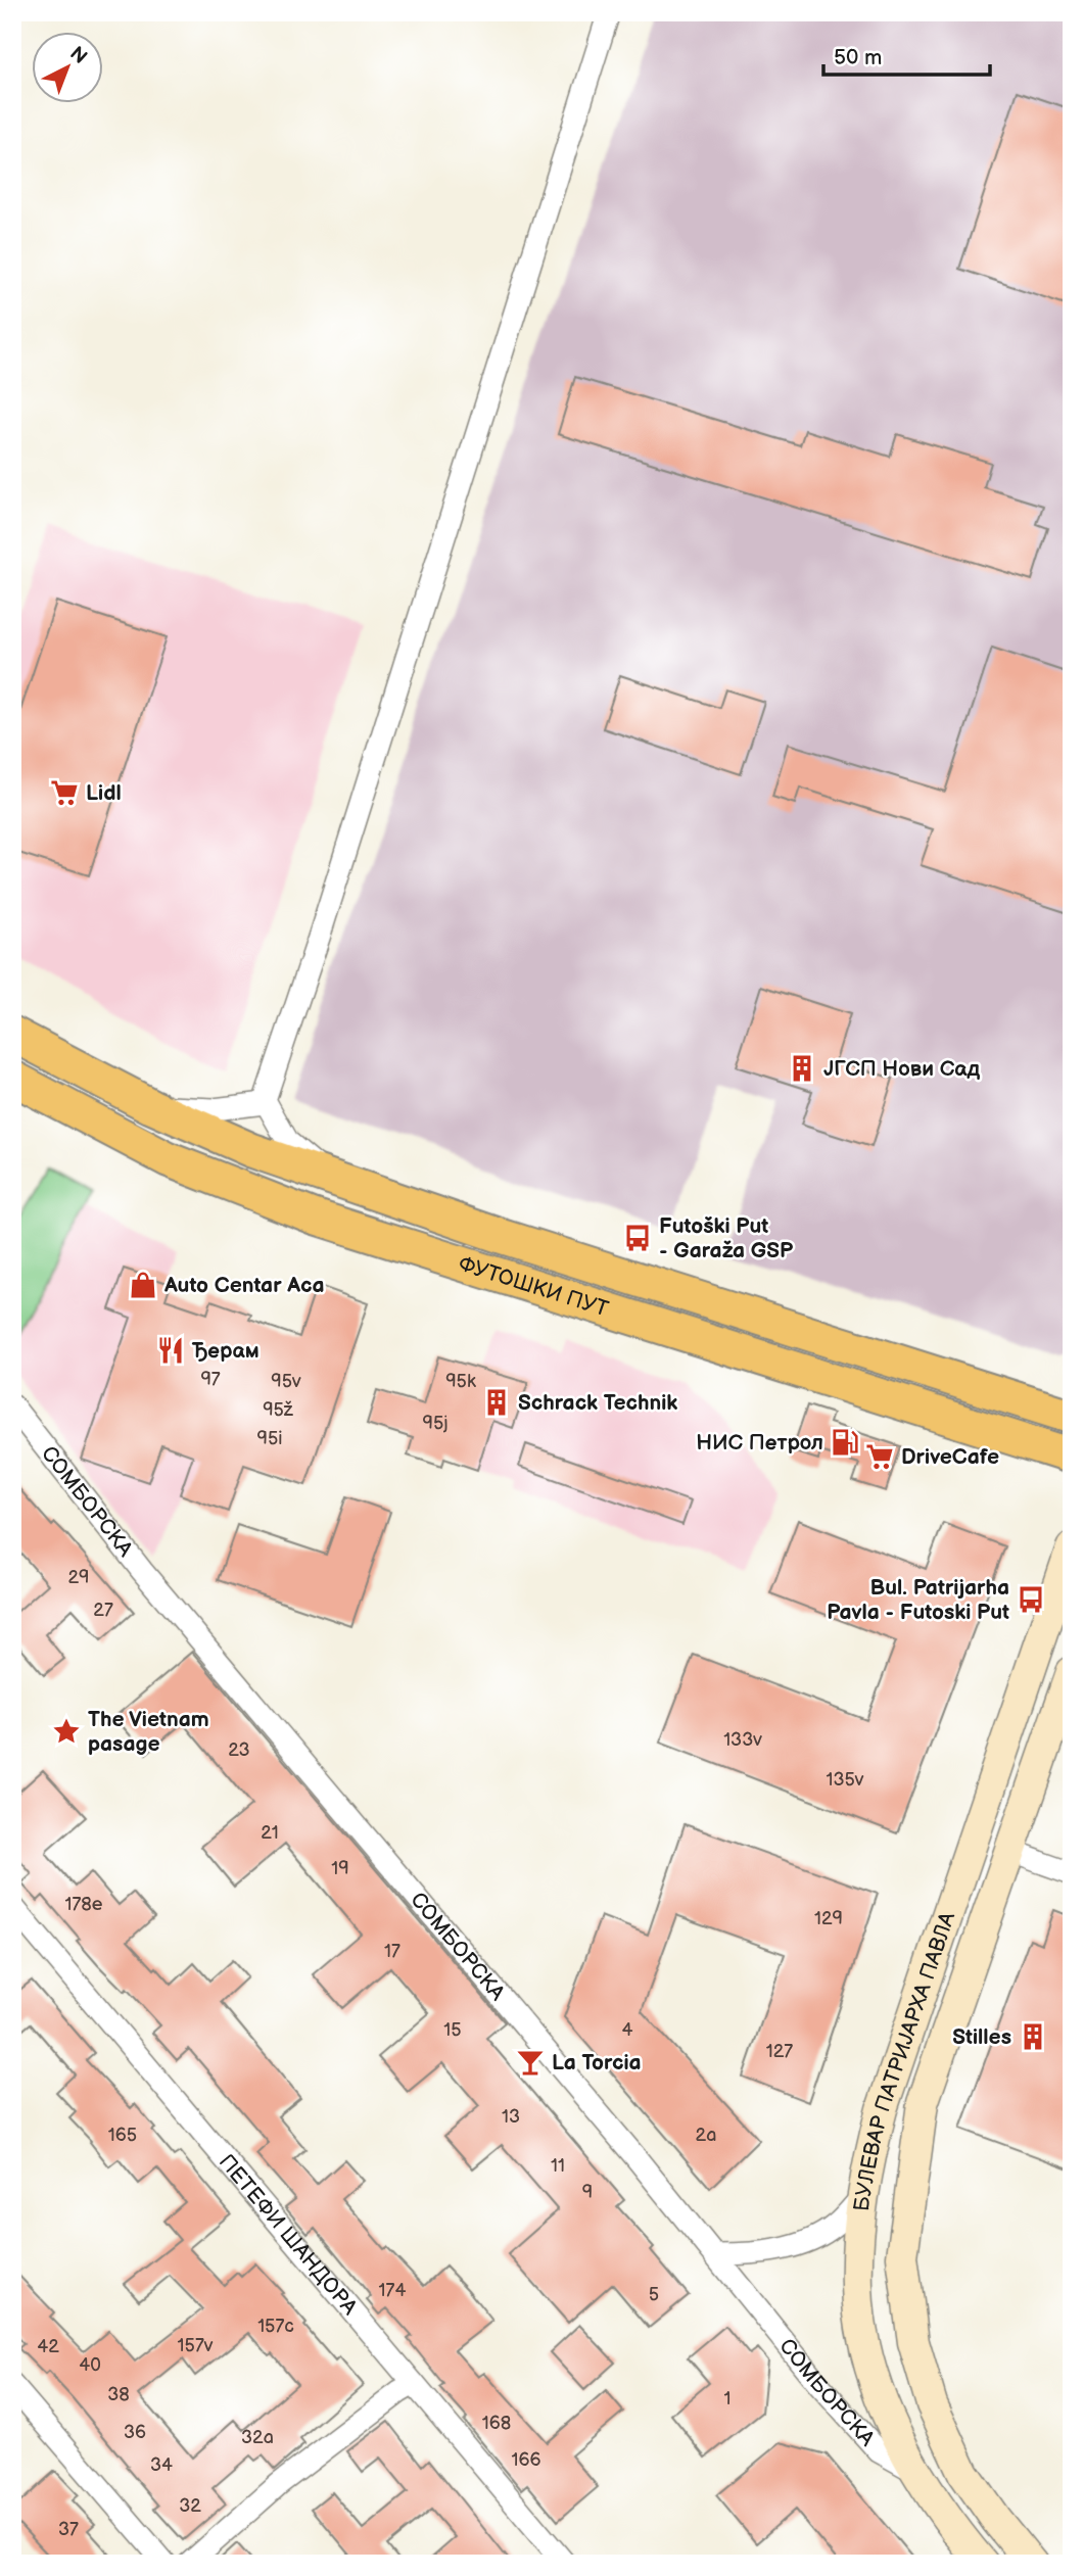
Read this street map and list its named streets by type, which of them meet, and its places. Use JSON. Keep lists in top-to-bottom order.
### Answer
{
  "streets": {
    "main road": ["ФУТОШКИ ПУТ", "БУЛЕВАР ПАТРИЈАРХА ПАВЛА"],
    "street": ["СОМБОРСКА", "ПЕТЕФИ ШАНДОРА"]
  },
  "crossings": [
    ["СОМБОРСКА", "БУЛЕВАР ПАТРИЈАРХА ПАВЛА"]
  ],
  "places": {
    "supermarket": ["Lidl", "DriveCafe"],
    "building": ["ЈГСП Нови Сад", "Schrack Technik", "Stilles"],
    "bus stop": ["Futoški Put - Garaža GSP", "Bul. Patrijarha Pavla - Futoski Put"],
    "shop": ["Auto Centar Aca"],
    "restaurant": ["Ђерам"],
    "fuel station": ["НИС Петрол"],
    "place": ["The Vietnam pasage"],
    "bar": ["La Torcia"]
  },
  "house_numbers": [
    "97",
    "95v",
    "95k",
    "95ž",
    "95j",
    "95i",
    "29",
    "27",
    "133v",
    "23",
    "135v",
    "21",
    "19",
    "178e",
    "129",
    "17",
    "15",
    "4",
    "127",
    "13",
    "165",
    "2a",
    "11",
    "9",
    "174",
    "5",
    "157c",
    "157v",
    "42",
    "40",
    "38",
    "1",
    "168",
    "36",
    "32a",
    "166",
    "34",
    "32",
    "37"
  ],
  "scale_bar": "50 m",
  "north": "top right"
}
